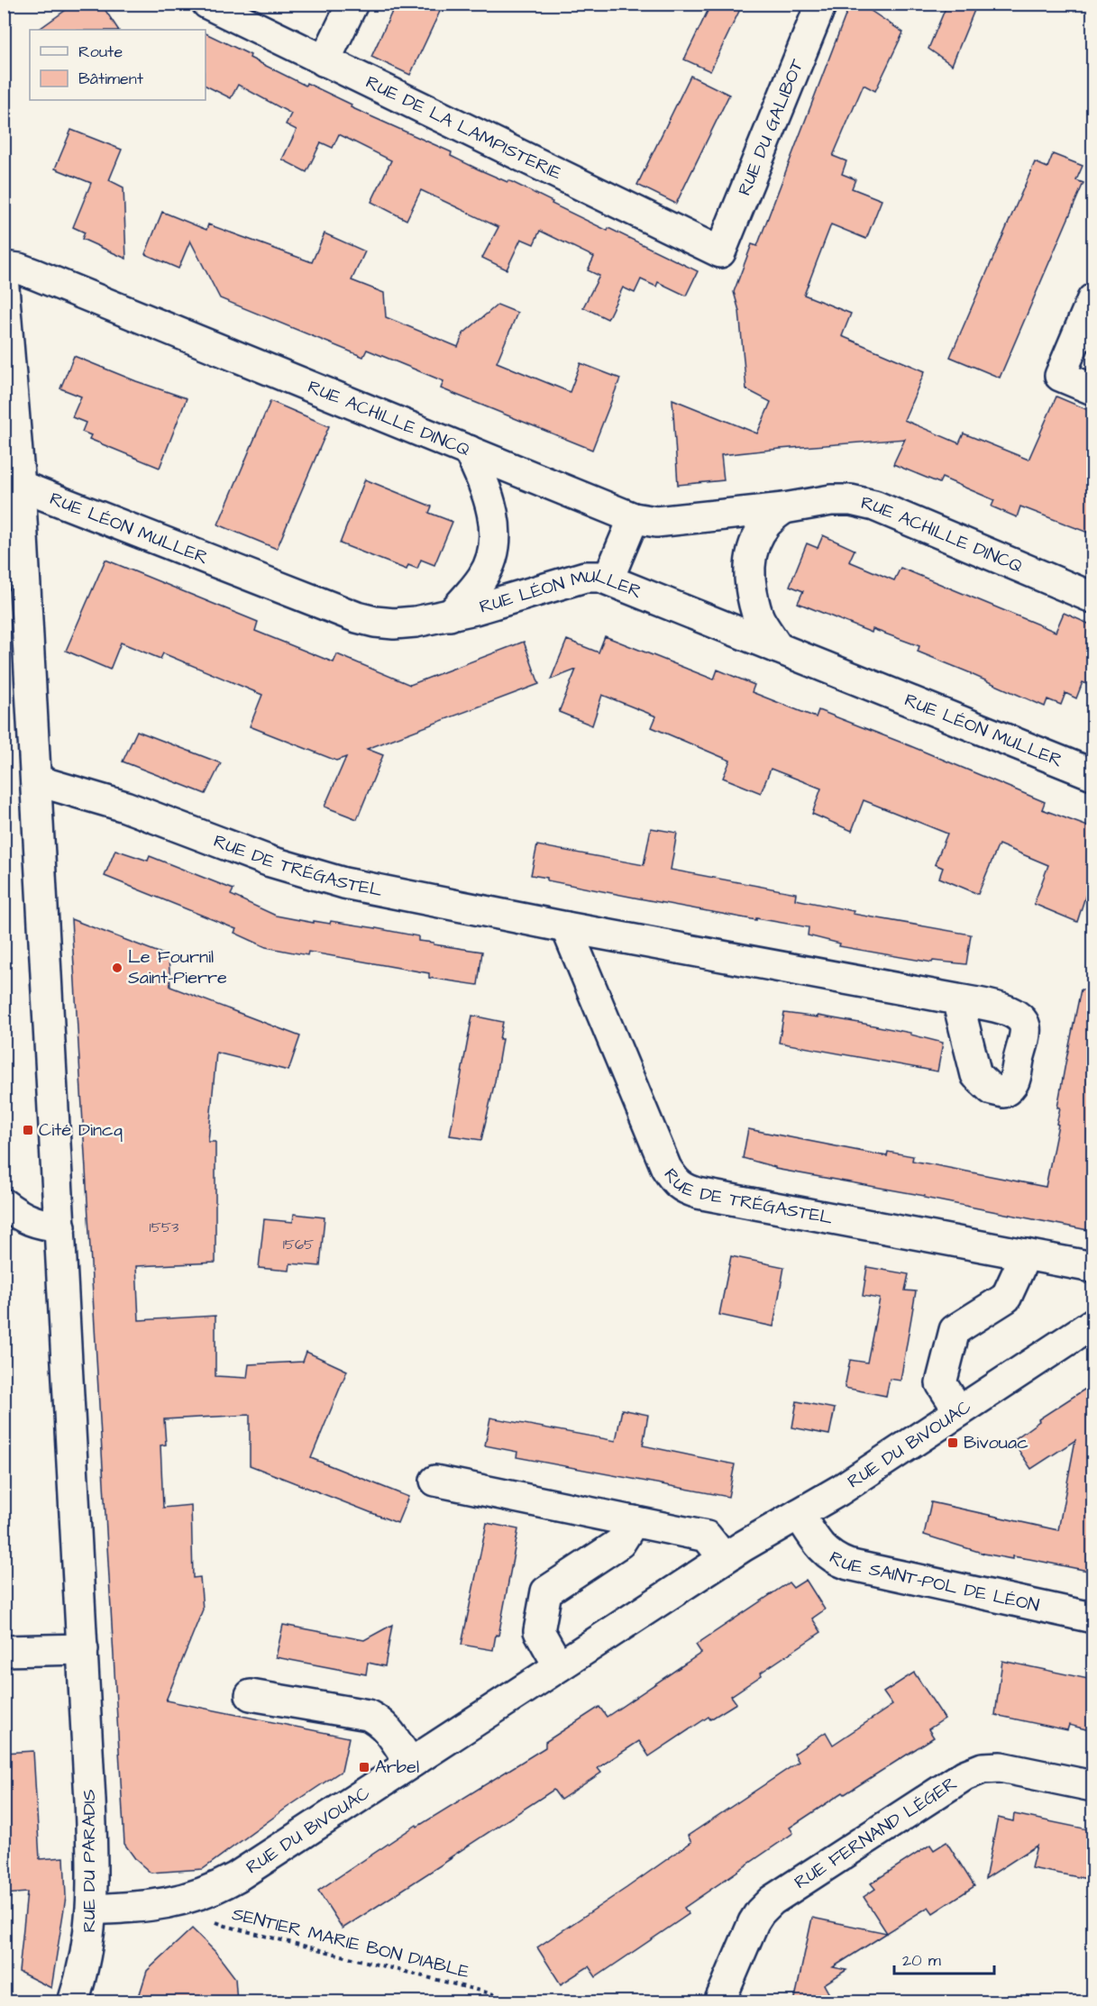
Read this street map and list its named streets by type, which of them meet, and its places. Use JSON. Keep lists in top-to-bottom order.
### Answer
{
  "streets": {
    "street": [
      "RUE DU GALIBOT",
      "RUE DE LA LAMPISTERIE",
      "RUE ACHILLE DINCQ",
      "RUE LÉON MULLER",
      "RUE DE TRÉGASTEL",
      "RUE DU BIVOUAC",
      "RUE SAINT-POL DE LÉON",
      "RUE FERNAND LÉGER",
      "RUE DU PARADIS"
    ],
    "path": ["SENTIER MARIE BON DIABLE"]
  },
  "crossings": [
    ["RUE DU GALIBOT", "RUE DE LA LAMPISTERIE"],
    ["RUE LÉON MULLER", "RUE DU PARADIS"],
    ["RUE DE TRÉGASTEL", "RUE DU PARADIS"],
    ["RUE DU BIVOUAC", "RUE SAINT-POL DE LÉON"],
    ["RUE DU BIVOUAC", "RUE DU PARADIS"],
    ["RUE DU BIVOUAC", "SENTIER MARIE BON DIABLE"]
  ],
  "places": {
    "other": ["Le Fournil Saint-Pierre"],
    "transit": ["Cité Dincq", "Bivouac", "Arbel"]
  },
  "house_numbers": ["1553", "1565"],
  "legend": ["Route", "Bâtiment"],
  "scale_bar": "20 m"
}
